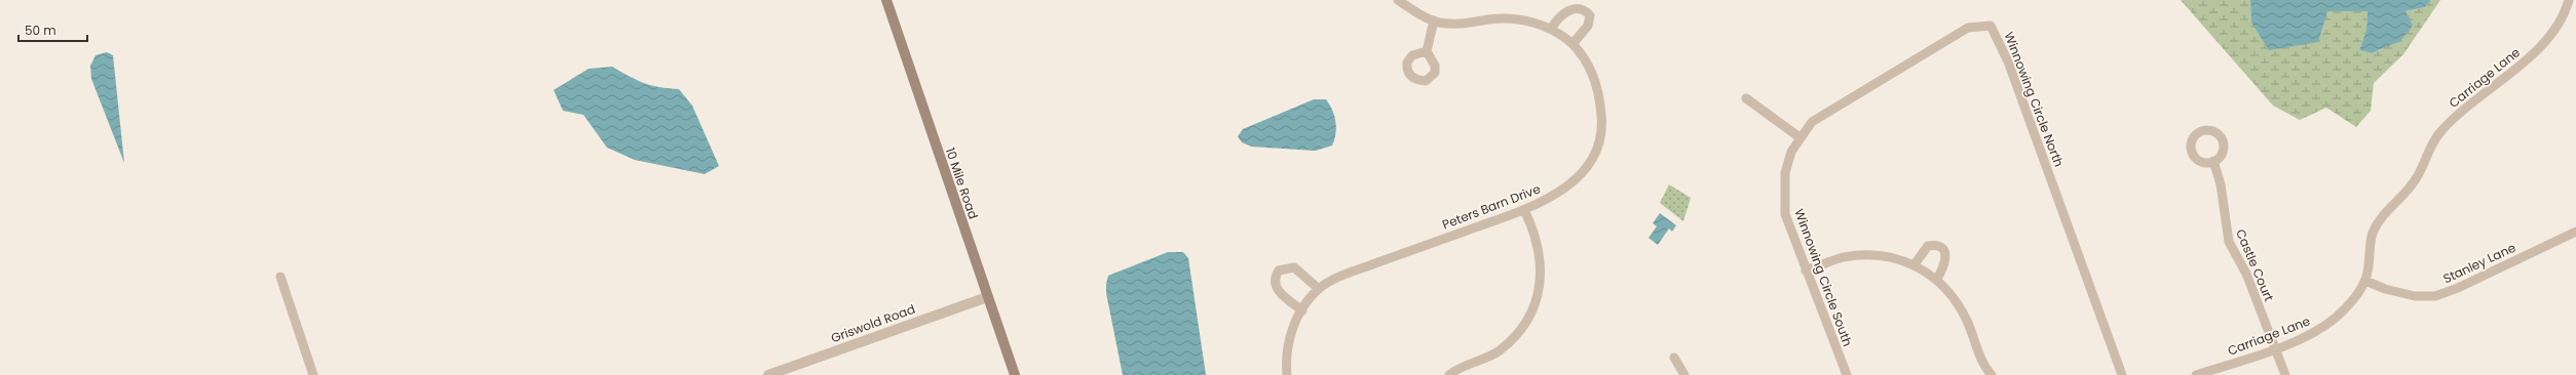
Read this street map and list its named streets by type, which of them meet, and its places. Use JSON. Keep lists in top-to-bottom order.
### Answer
{
  "streets": {
    "main road": ["10 Mile Road"],
    "street": [
      "Carriage Lane",
      "Winnowing Circle North",
      "Peters Barn Drive",
      "Stanley Lane",
      "Castle Court",
      "Winnowing Circle South",
      "Griswold Road"
    ]
  },
  "crossings": [
    ["Carriage Lane", "Stanley Lane"],
    ["Carriage Lane", "Castle Court"],
    ["Winnowing Circle North", "Winnowing Circle South"],
    ["10 Mile Road", "Griswold Road"]
  ],
  "scale_bar": "50 m"
}
